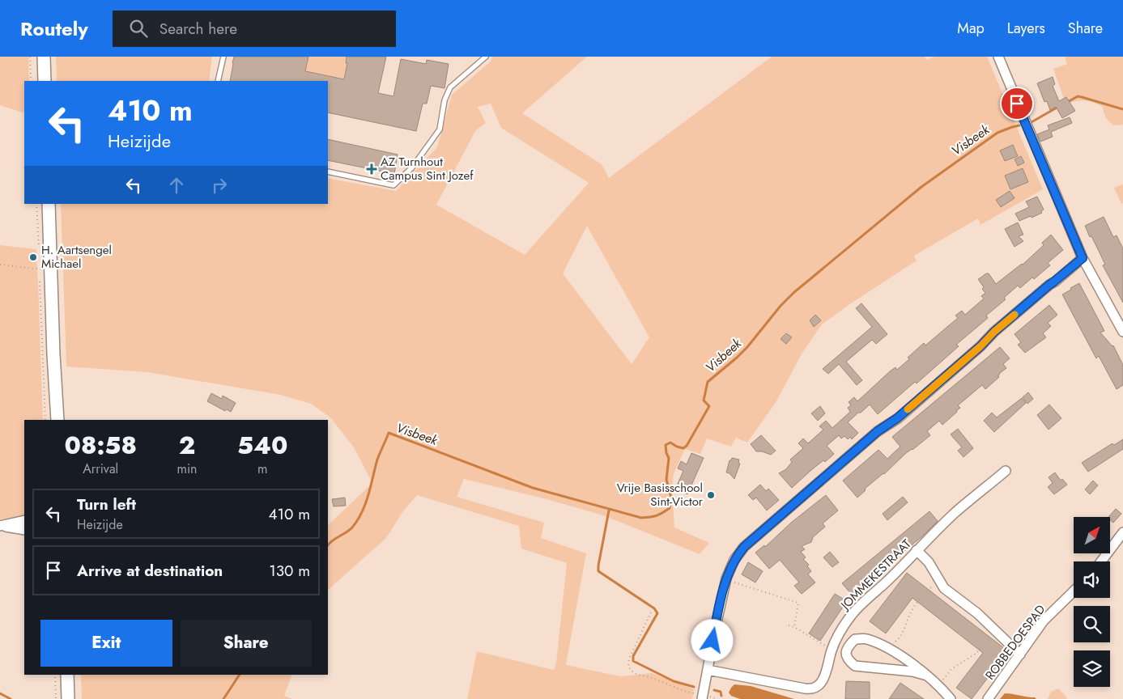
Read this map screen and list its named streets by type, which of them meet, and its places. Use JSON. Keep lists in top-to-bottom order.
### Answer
{
  "streets": {
    "street": ["JOMMEKESTRAAT", "ROBBEDOESPAD"]
  },
  "water": ["Visbeek"],
  "places": {
    "health": ["AZ Turnhout Campus Sint Jozef"],
    "other": ["H. Aartsengel Michael", "Vrije Basisschool Sint-Victor"]
  },
  "north": "top right",
  "page": {
    "header": "Routely",
    "search": "Search here",
    "nav": ["Map", "Layers", "Share"],
    "turn": ["410 m", "Heizijde"],
    "eta": [
      "08:58",
      "Arrival",
      "2",
      "min",
      "540",
      "m"
    ],
    "list": [
      {
        "name": "Turn left",
        "note": "Heizijde",
        "value": "410 m"
      },
      {
        "name": "Arrive at destination",
        "value": "130 m"
      }
    ],
    "buttons": ["Exit", "Share"]
  }
}
